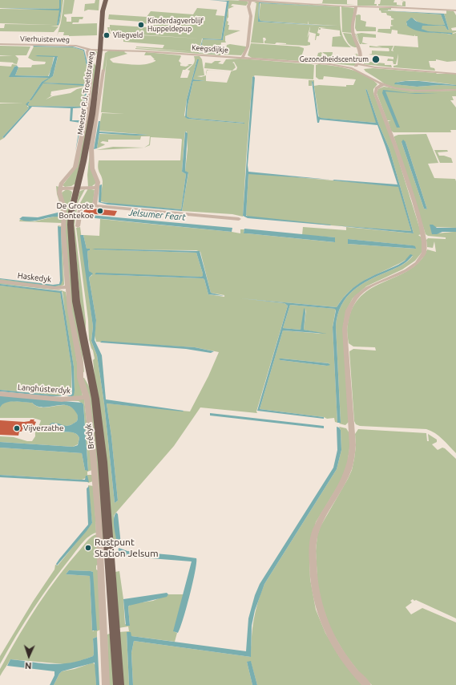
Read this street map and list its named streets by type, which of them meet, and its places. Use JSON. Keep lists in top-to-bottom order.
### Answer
{
  "streets": {
    "main road": ["Meester P.J. Troelstraweg", "Brédyk"],
    "street": [
      "Vierhuisterweg",
      "Keegsdijkje",
      "Haskedyk",
      "Langhústerdyk"
    ]
  },
  "crossings": [
    ["Vierhuisterweg", "Keegsdijkje"],
    ["Vierhuisterweg", "Meester P.J. Troelstraweg"],
    ["Keegsdijkje", "Meester P.J. Troelstraweg"],
    ["Meester P.J. Troelstraweg", "Brédyk"],
    ["Haskedyk", "Brédyk"],
    ["Langhústerdyk", "Brédyk"]
  ],
  "water": ["Jelsumer Feart"],
  "places": [
    "Kinderdagverblijf Huppeldepup",
    "Vliegveld",
    "Gezondheidscentrum",
    "De Groote Bontekoe",
    "Vijverzathe",
    "Rustpunt Station Jelsum"
  ],
  "north": "bottom"
}
